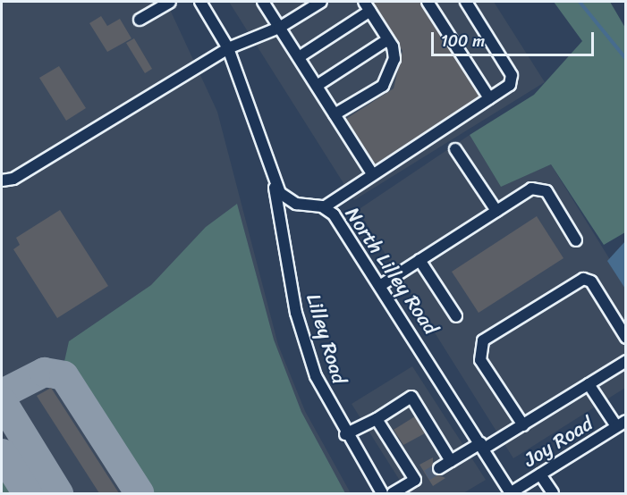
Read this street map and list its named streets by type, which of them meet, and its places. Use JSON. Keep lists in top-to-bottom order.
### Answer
{
  "streets": {
    "street": ["North Lilley Road", "Lilley Road", "Joy Road"]
  },
  "crossings": [
    ["North Lilley Road", "Lilley Road"],
    ["North Lilley Road", "Joy Road"]
  ],
  "scale_bar": "100 m"
}
